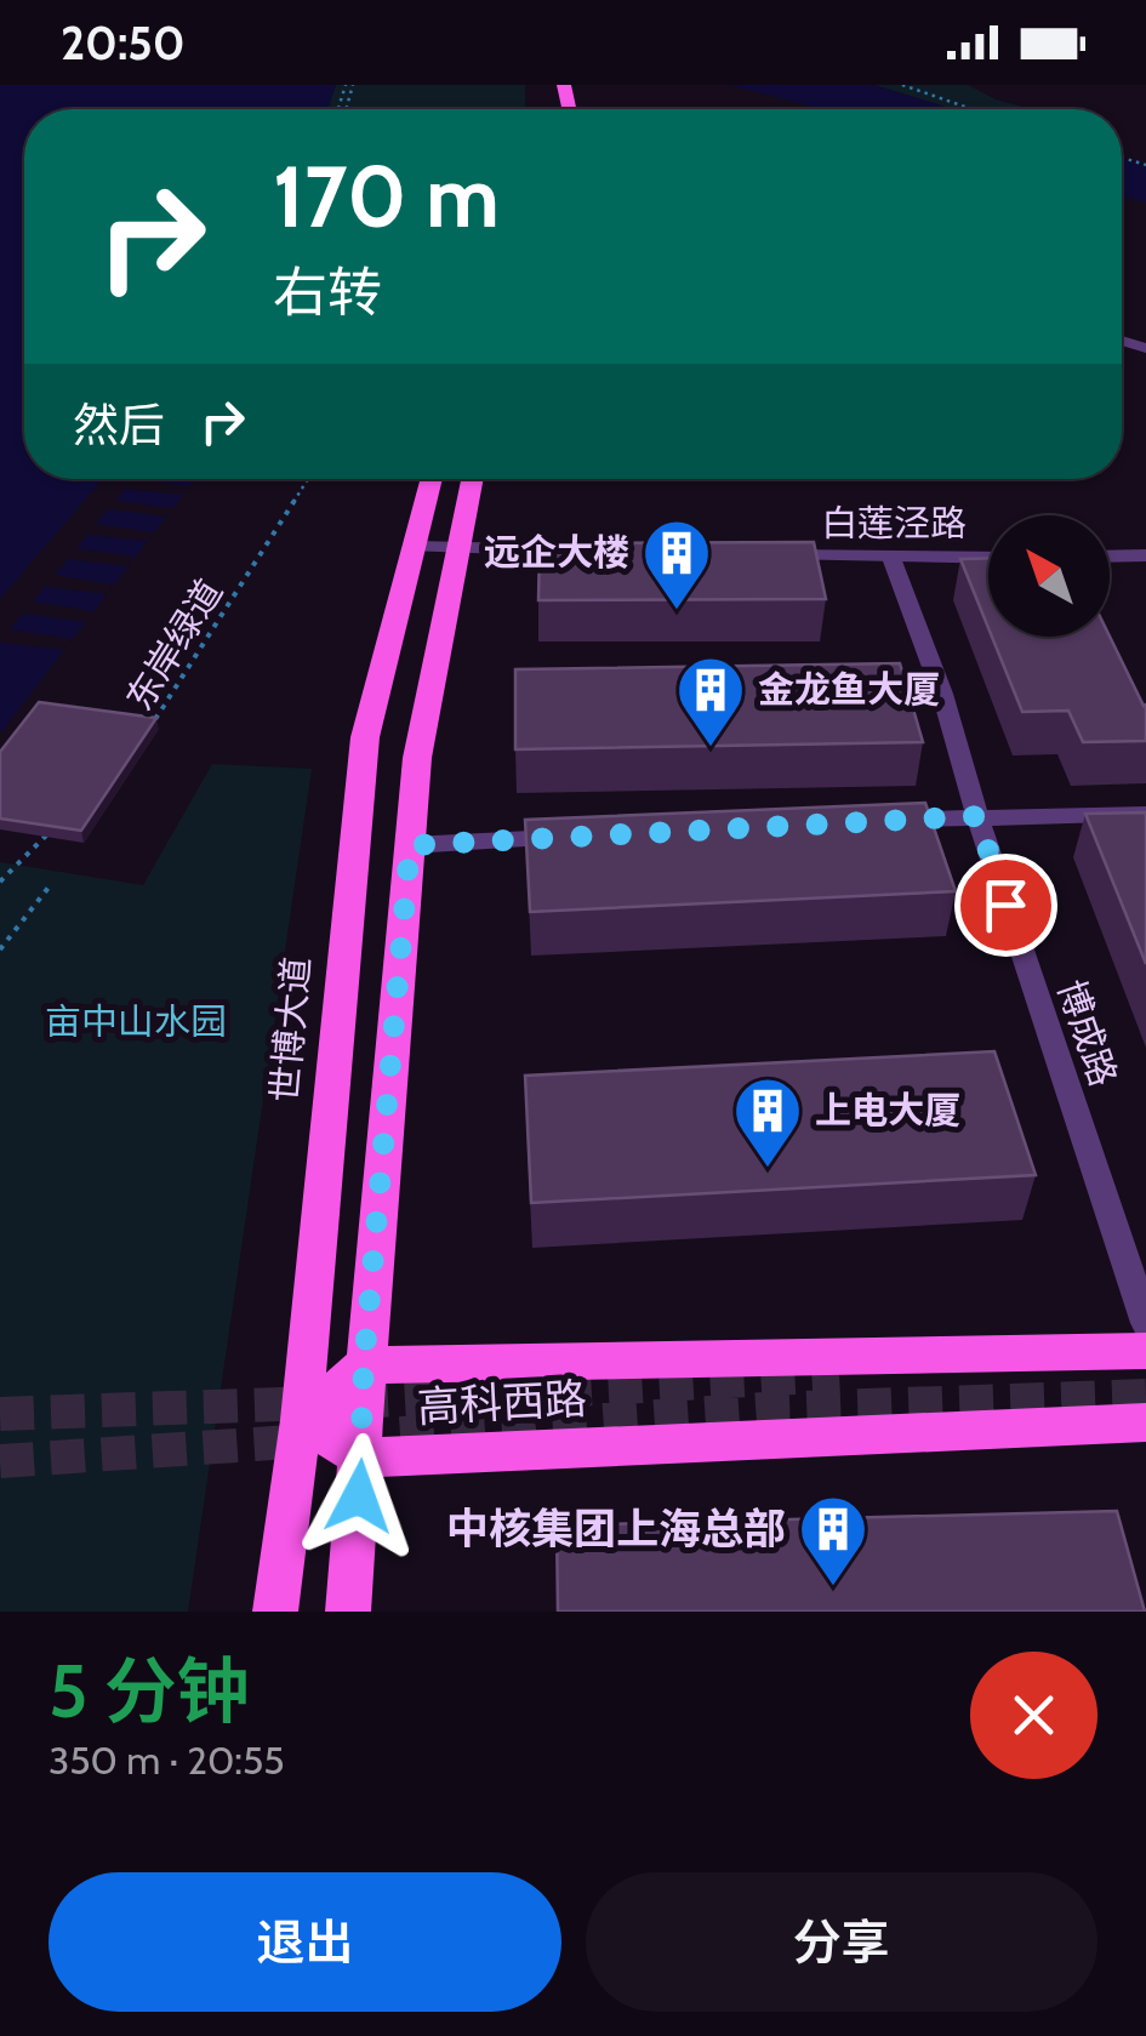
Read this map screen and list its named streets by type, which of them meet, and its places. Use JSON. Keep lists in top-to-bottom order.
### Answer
{
  "streets": {
    "main road": ["世博大道", "高科西路"],
    "street": ["白莲泾路", "博成路"],
    "path": ["东岸绿道"]
  },
  "crossings": [
    ["白莲泾路", "博成路"]
  ],
  "parks": ["亩中山水园"],
  "places": {
    "building": [
      "远企大楼",
      "金龙鱼大厦",
      "上电大厦",
      "中核集团上海总部"
    ]
  },
  "north": "top left",
  "page": {
    "status": "20:50",
    "turn": ["170 m", "右转"],
    "then": "然后",
    "heading": ["5 分钟", "350 m · 20:55"],
    "buttons": ["退出", "分享"]
  }
}
